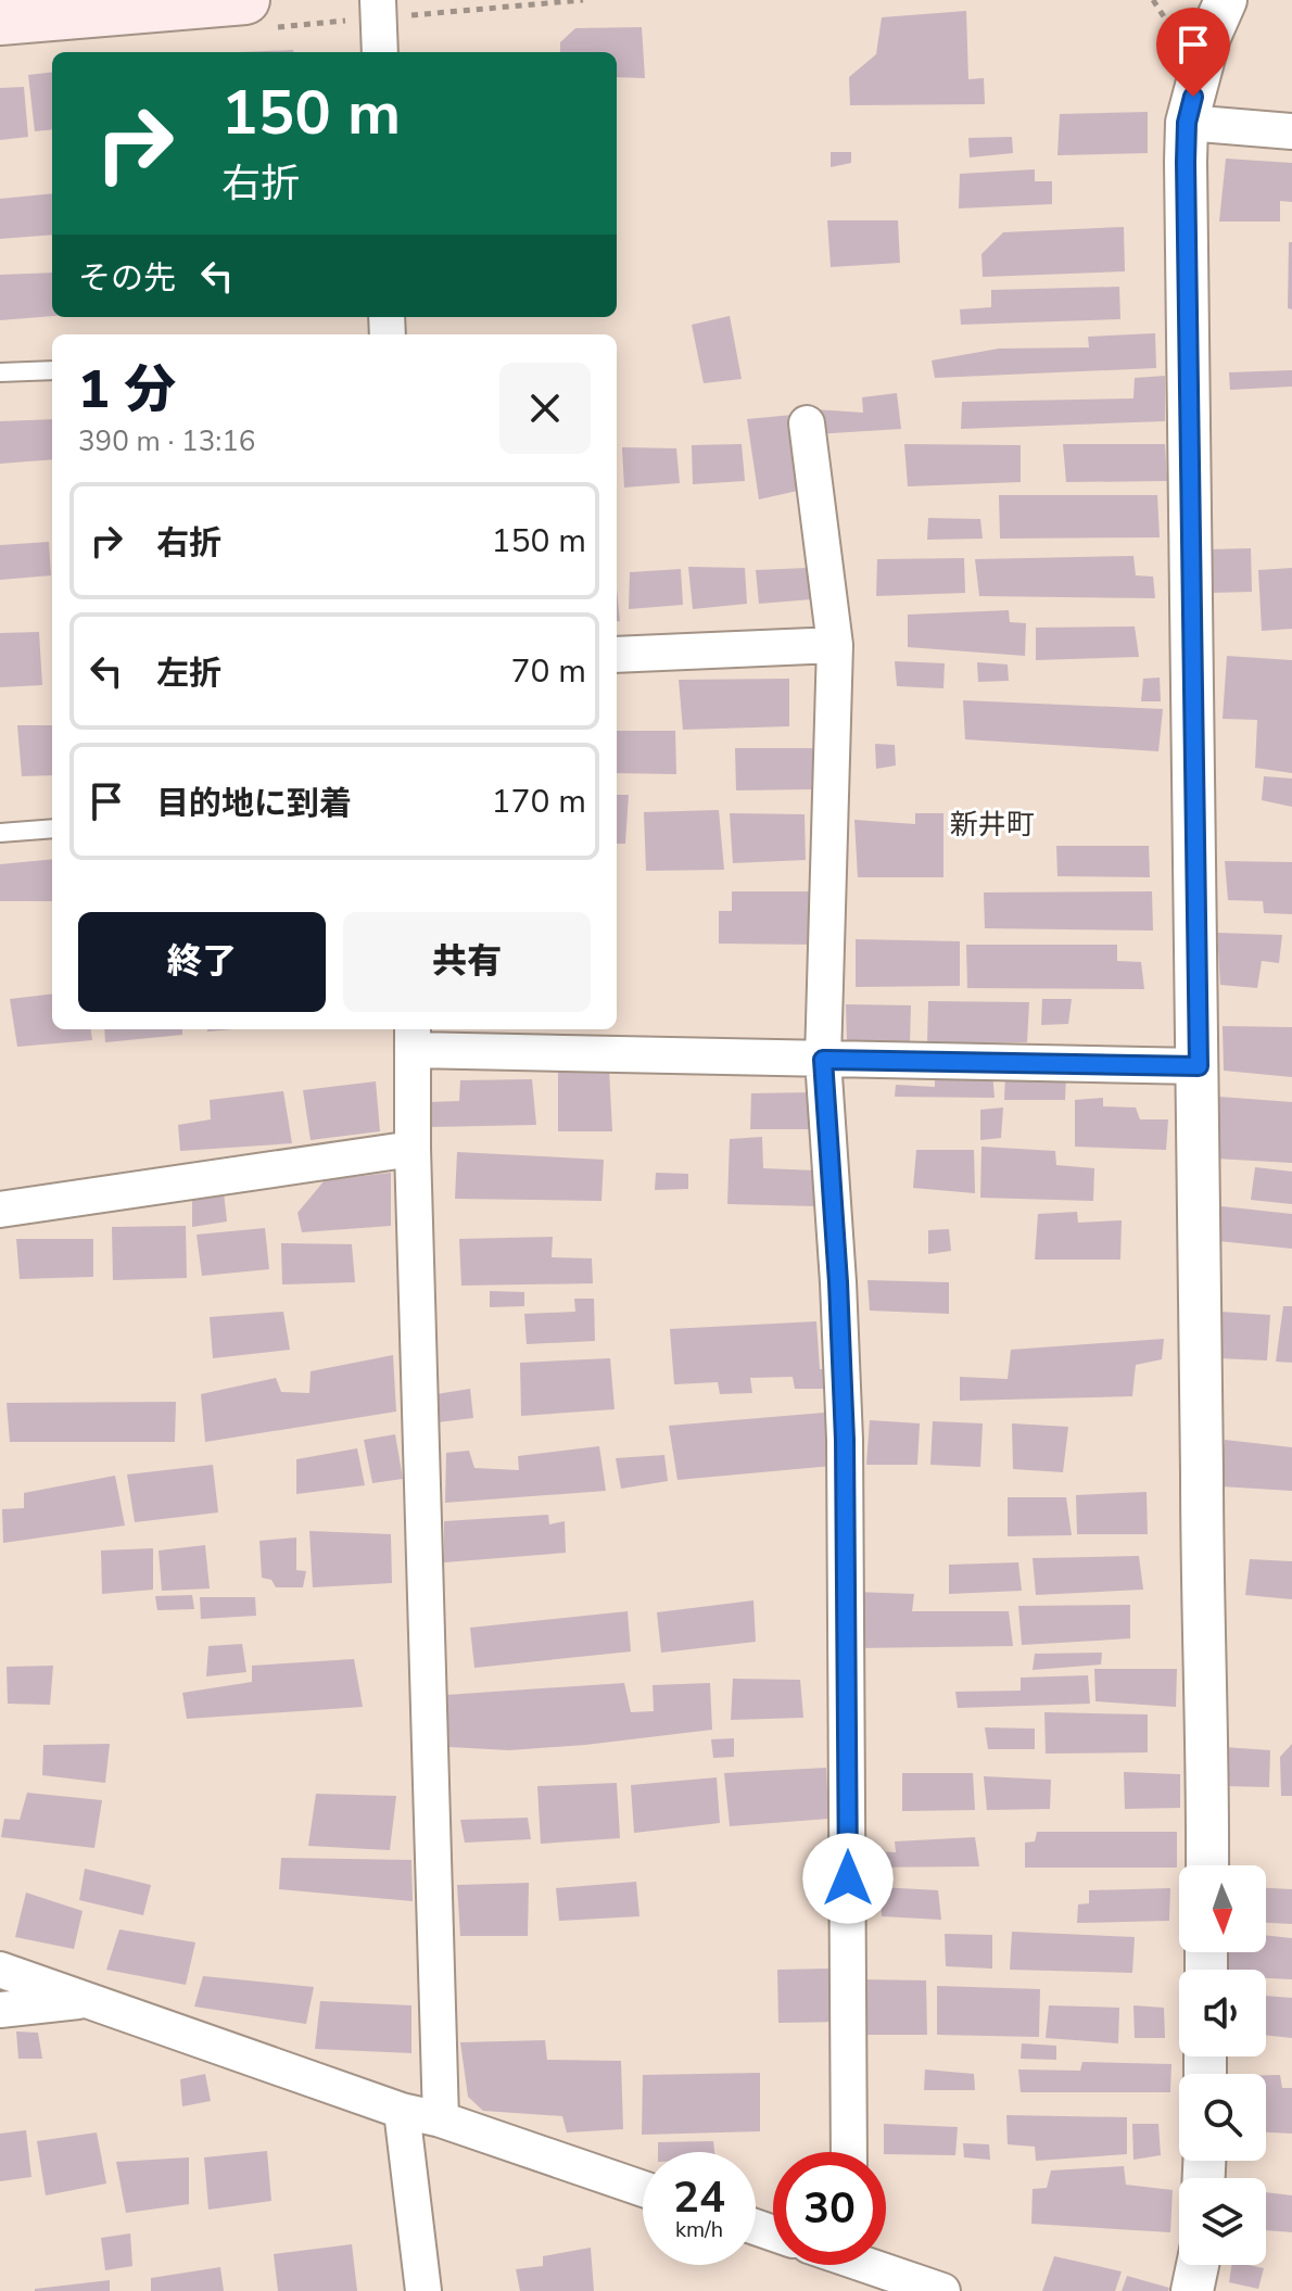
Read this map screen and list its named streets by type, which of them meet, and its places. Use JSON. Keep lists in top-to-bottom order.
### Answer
{
  "districts": ["新井町"],
  "north": "bottom",
  "page": {
    "turn": ["150 m", "右折"],
    "then": "その先",
    "heading": ["1 分", "390 m · 13:16"],
    "list": [
      {
        "name": "右折",
        "value": "150 m"
      },
      {
        "name": "左折",
        "value": "70 m"
      },
      {
        "name": "目的地に到着",
        "value": "170 m"
      }
    ],
    "buttons": ["終了", "共有"],
    "speed": "24 km/h",
    "limit": "30"
  }
}
